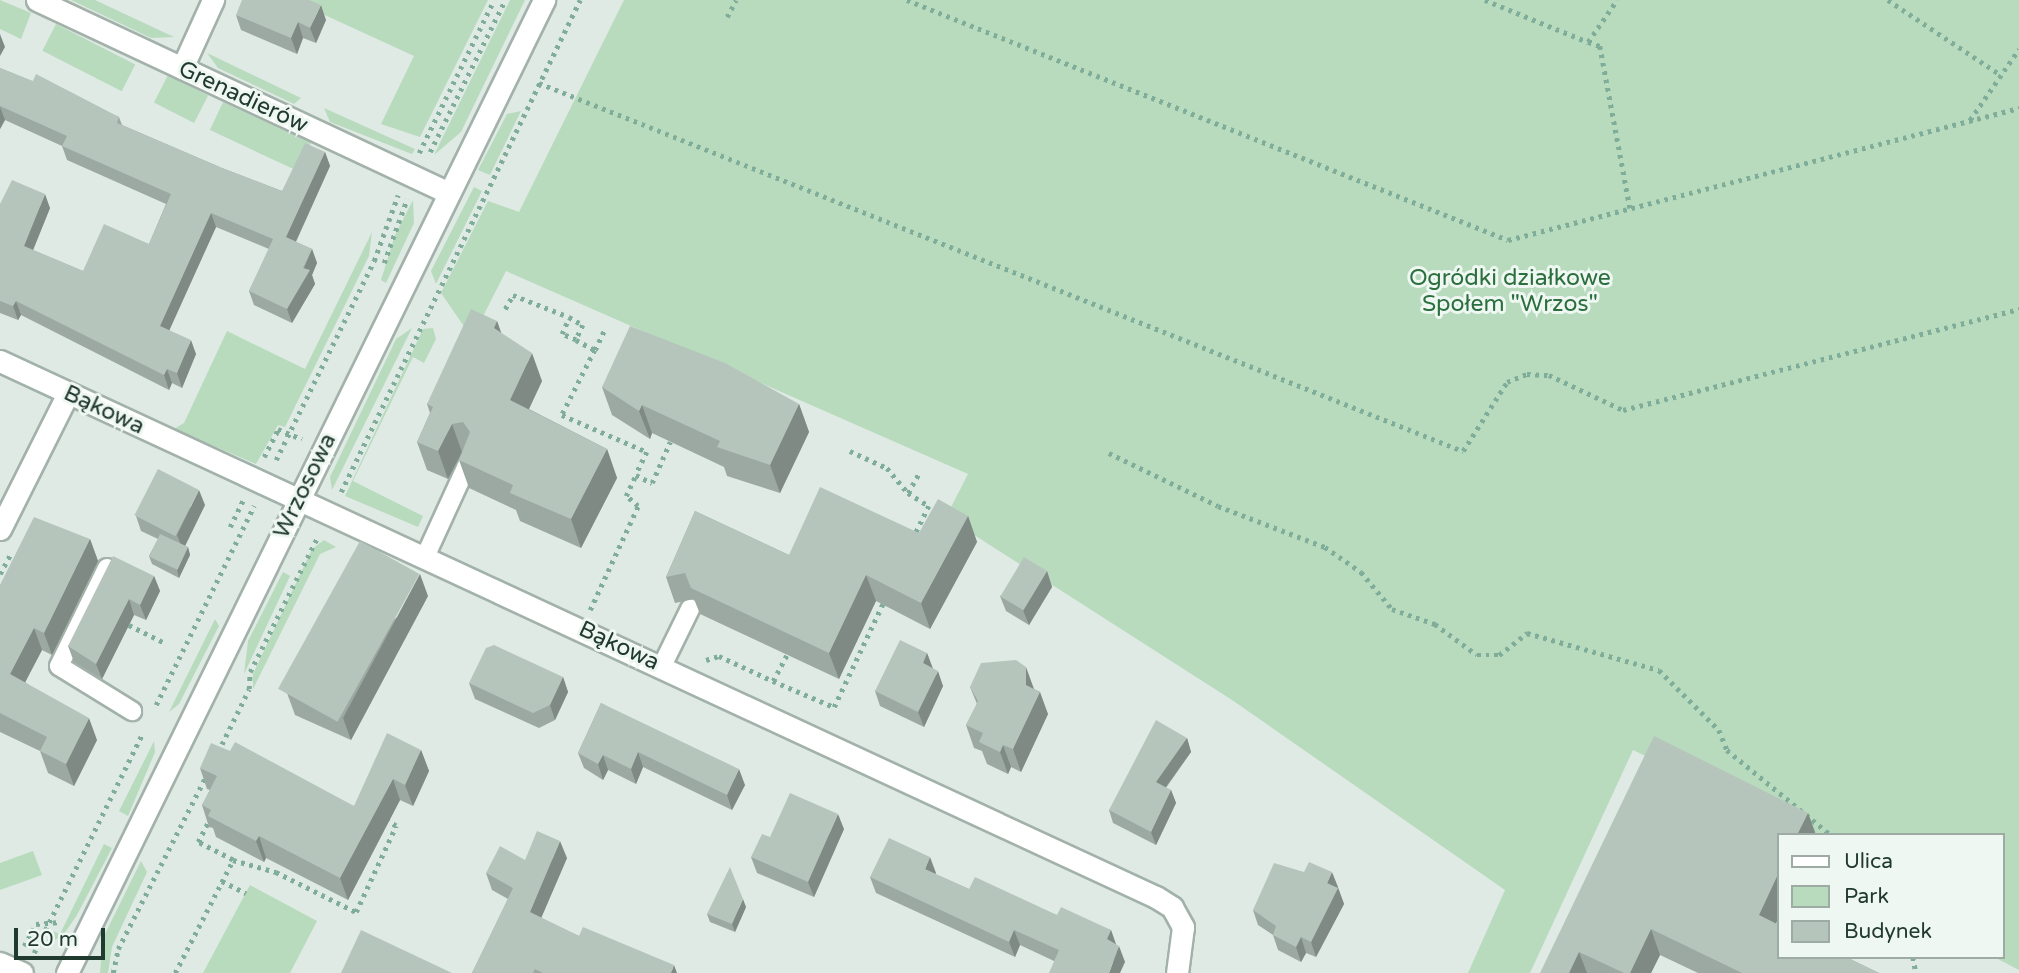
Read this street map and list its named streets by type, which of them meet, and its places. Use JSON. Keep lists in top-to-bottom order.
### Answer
{
  "streets": {
    "street": ["Grenadierów", "Bąkowa", "Wrzosowa"]
  },
  "crossings": [
    ["Grenadierów", "Wrzosowa"],
    ["Bąkowa", "Wrzosowa"]
  ],
  "parks": ["Ogródki działkowe Społem \"Wrzos\""],
  "legend": ["Ulica", "Park", "Budynek"],
  "scale_bar": "20 m"
}
